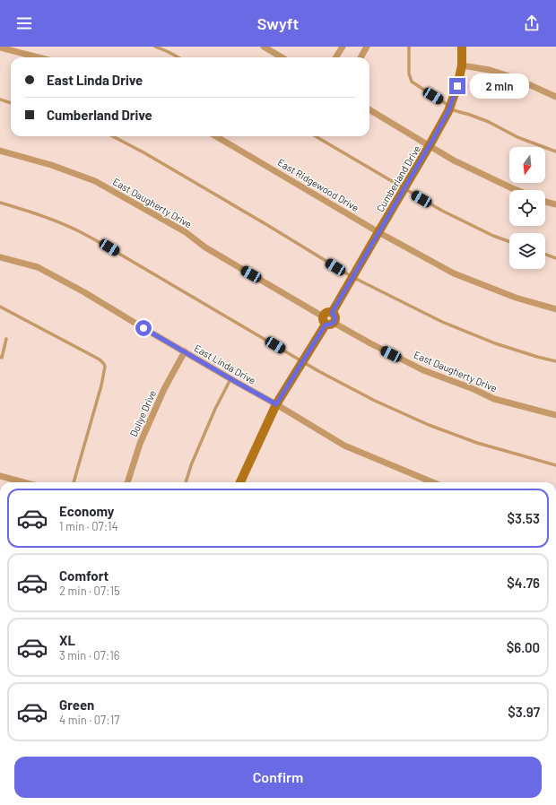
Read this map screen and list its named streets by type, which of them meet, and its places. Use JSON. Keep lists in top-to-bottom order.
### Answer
{
  "streets": {
    "street": [
      "Cumberland Drive",
      "East Ridgewood Drive",
      "East Daugherty Drive",
      "East Linda Drive",
      "Dollye Drive"
    ]
  },
  "crossings": [
    ["Cumberland Drive", "East Ridgewood Drive"],
    ["Cumberland Drive", "East Daugherty Drive"],
    ["East Linda Drive", "Dollye Drive"]
  ],
  "north": "bottom",
  "page": {
    "header": "Swyft",
    "banner": ["East Linda Drive", "Cumberland Drive"],
    "bubble": "2 min",
    "list": [
      {
        "name": "Economy",
        "note": "1 min · 07:14",
        "value": "$3.53"
      },
      {
        "name": "Comfort",
        "note": "2 min · 07:15",
        "value": "$4.76"
      },
      {
        "name": "XL",
        "note": "3 min · 07:16",
        "value": "$6.00"
      },
      {
        "name": "Green",
        "note": "4 min · 07:17",
        "value": "$3.97"
      }
    ],
    "buttons": "Confirm"
  }
}
